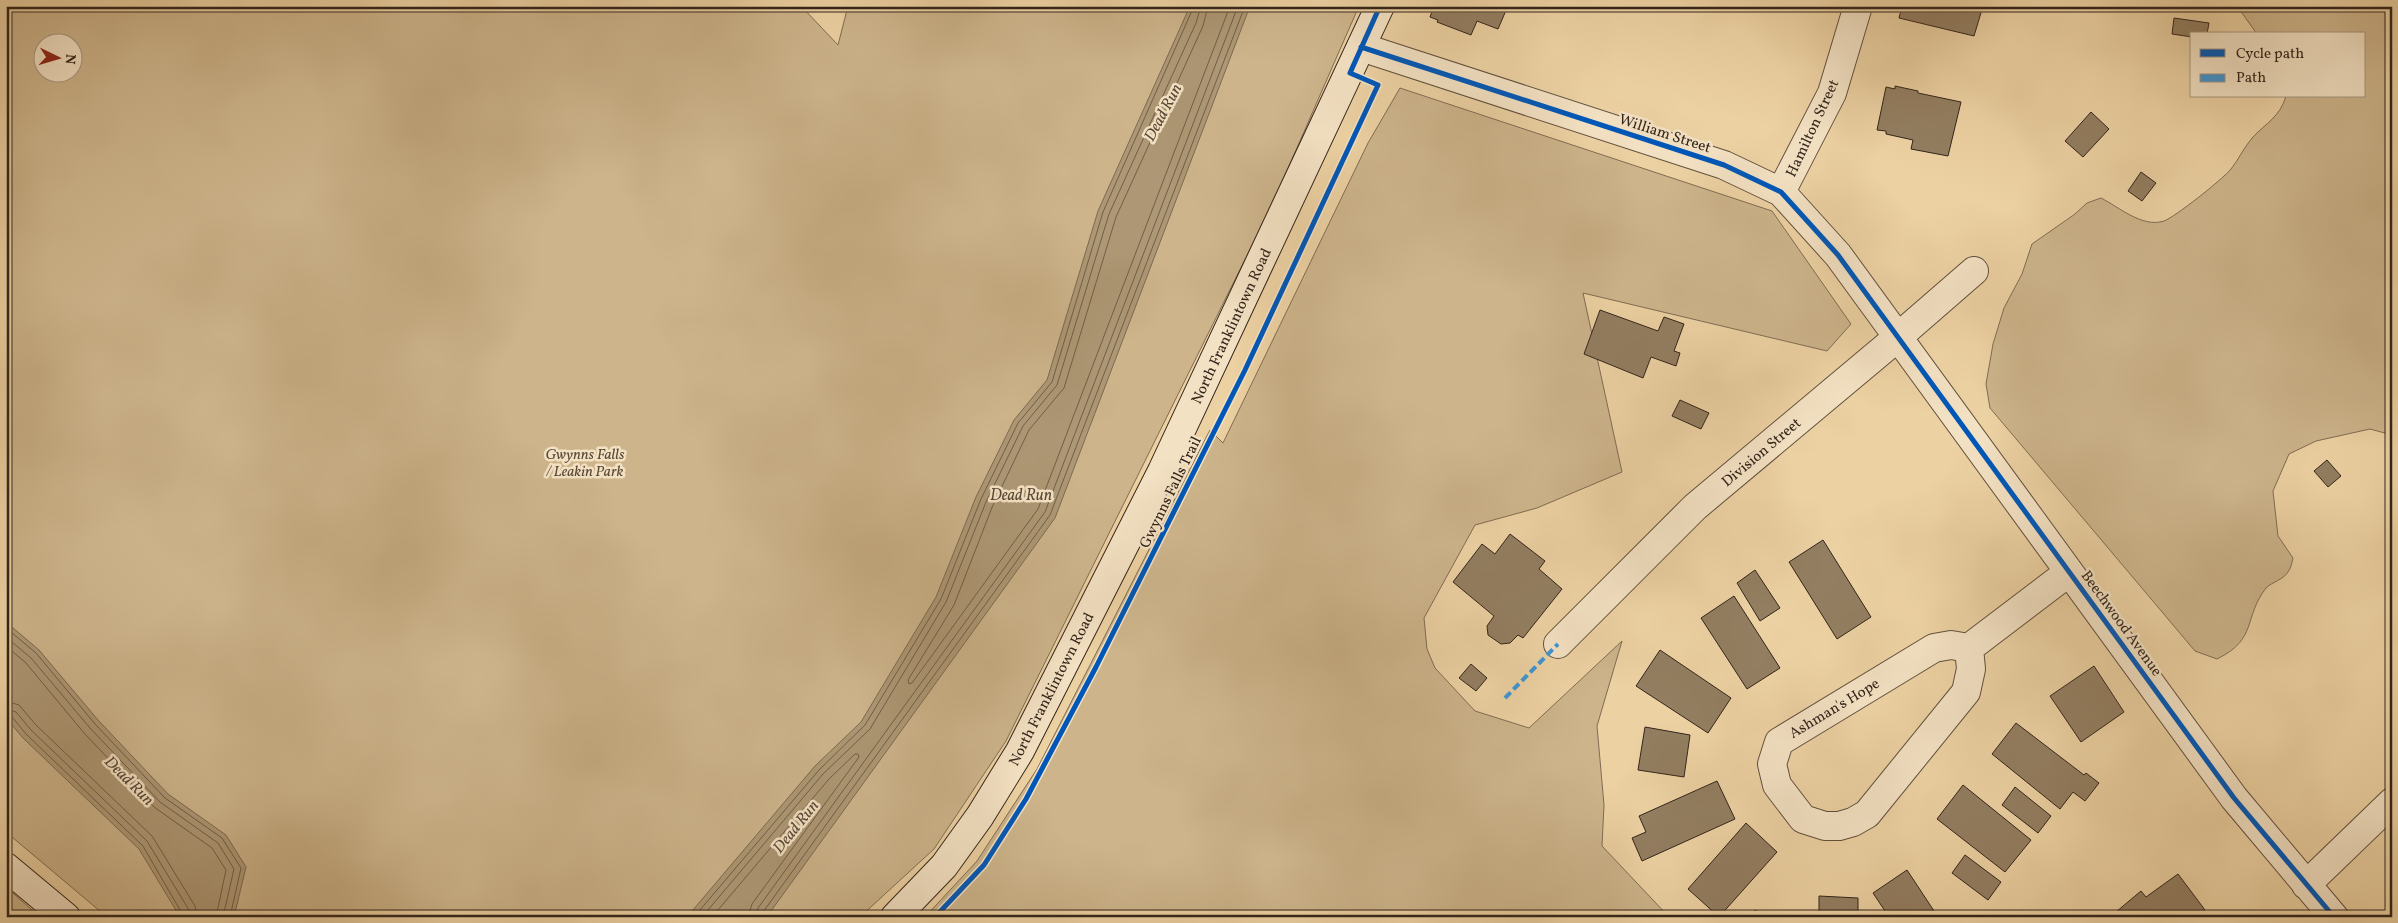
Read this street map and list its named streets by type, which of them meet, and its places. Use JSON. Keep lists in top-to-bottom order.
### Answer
{
  "streets": {
    "street": [
      "Hamilton Street",
      "William Street",
      "North Franklintown Road",
      "Division Street",
      "Beechwood Avenue",
      "Ashman's Hope"
    ],
    "cycle path": ["Gwynns Falls Trail"]
  },
  "crossings": [
    ["Hamilton Street", "William Street"],
    ["William Street", "North Franklintown Road"],
    ["William Street", "Division Street"],
    ["William Street", "Beechwood Avenue"],
    ["Division Street", "Beechwood Avenue"]
  ],
  "water": ["Dead Run"],
  "parks": ["Gwynns Falls / Leakin Park"],
  "legend": ["Cycle path", "Path"],
  "north": "right"
}
